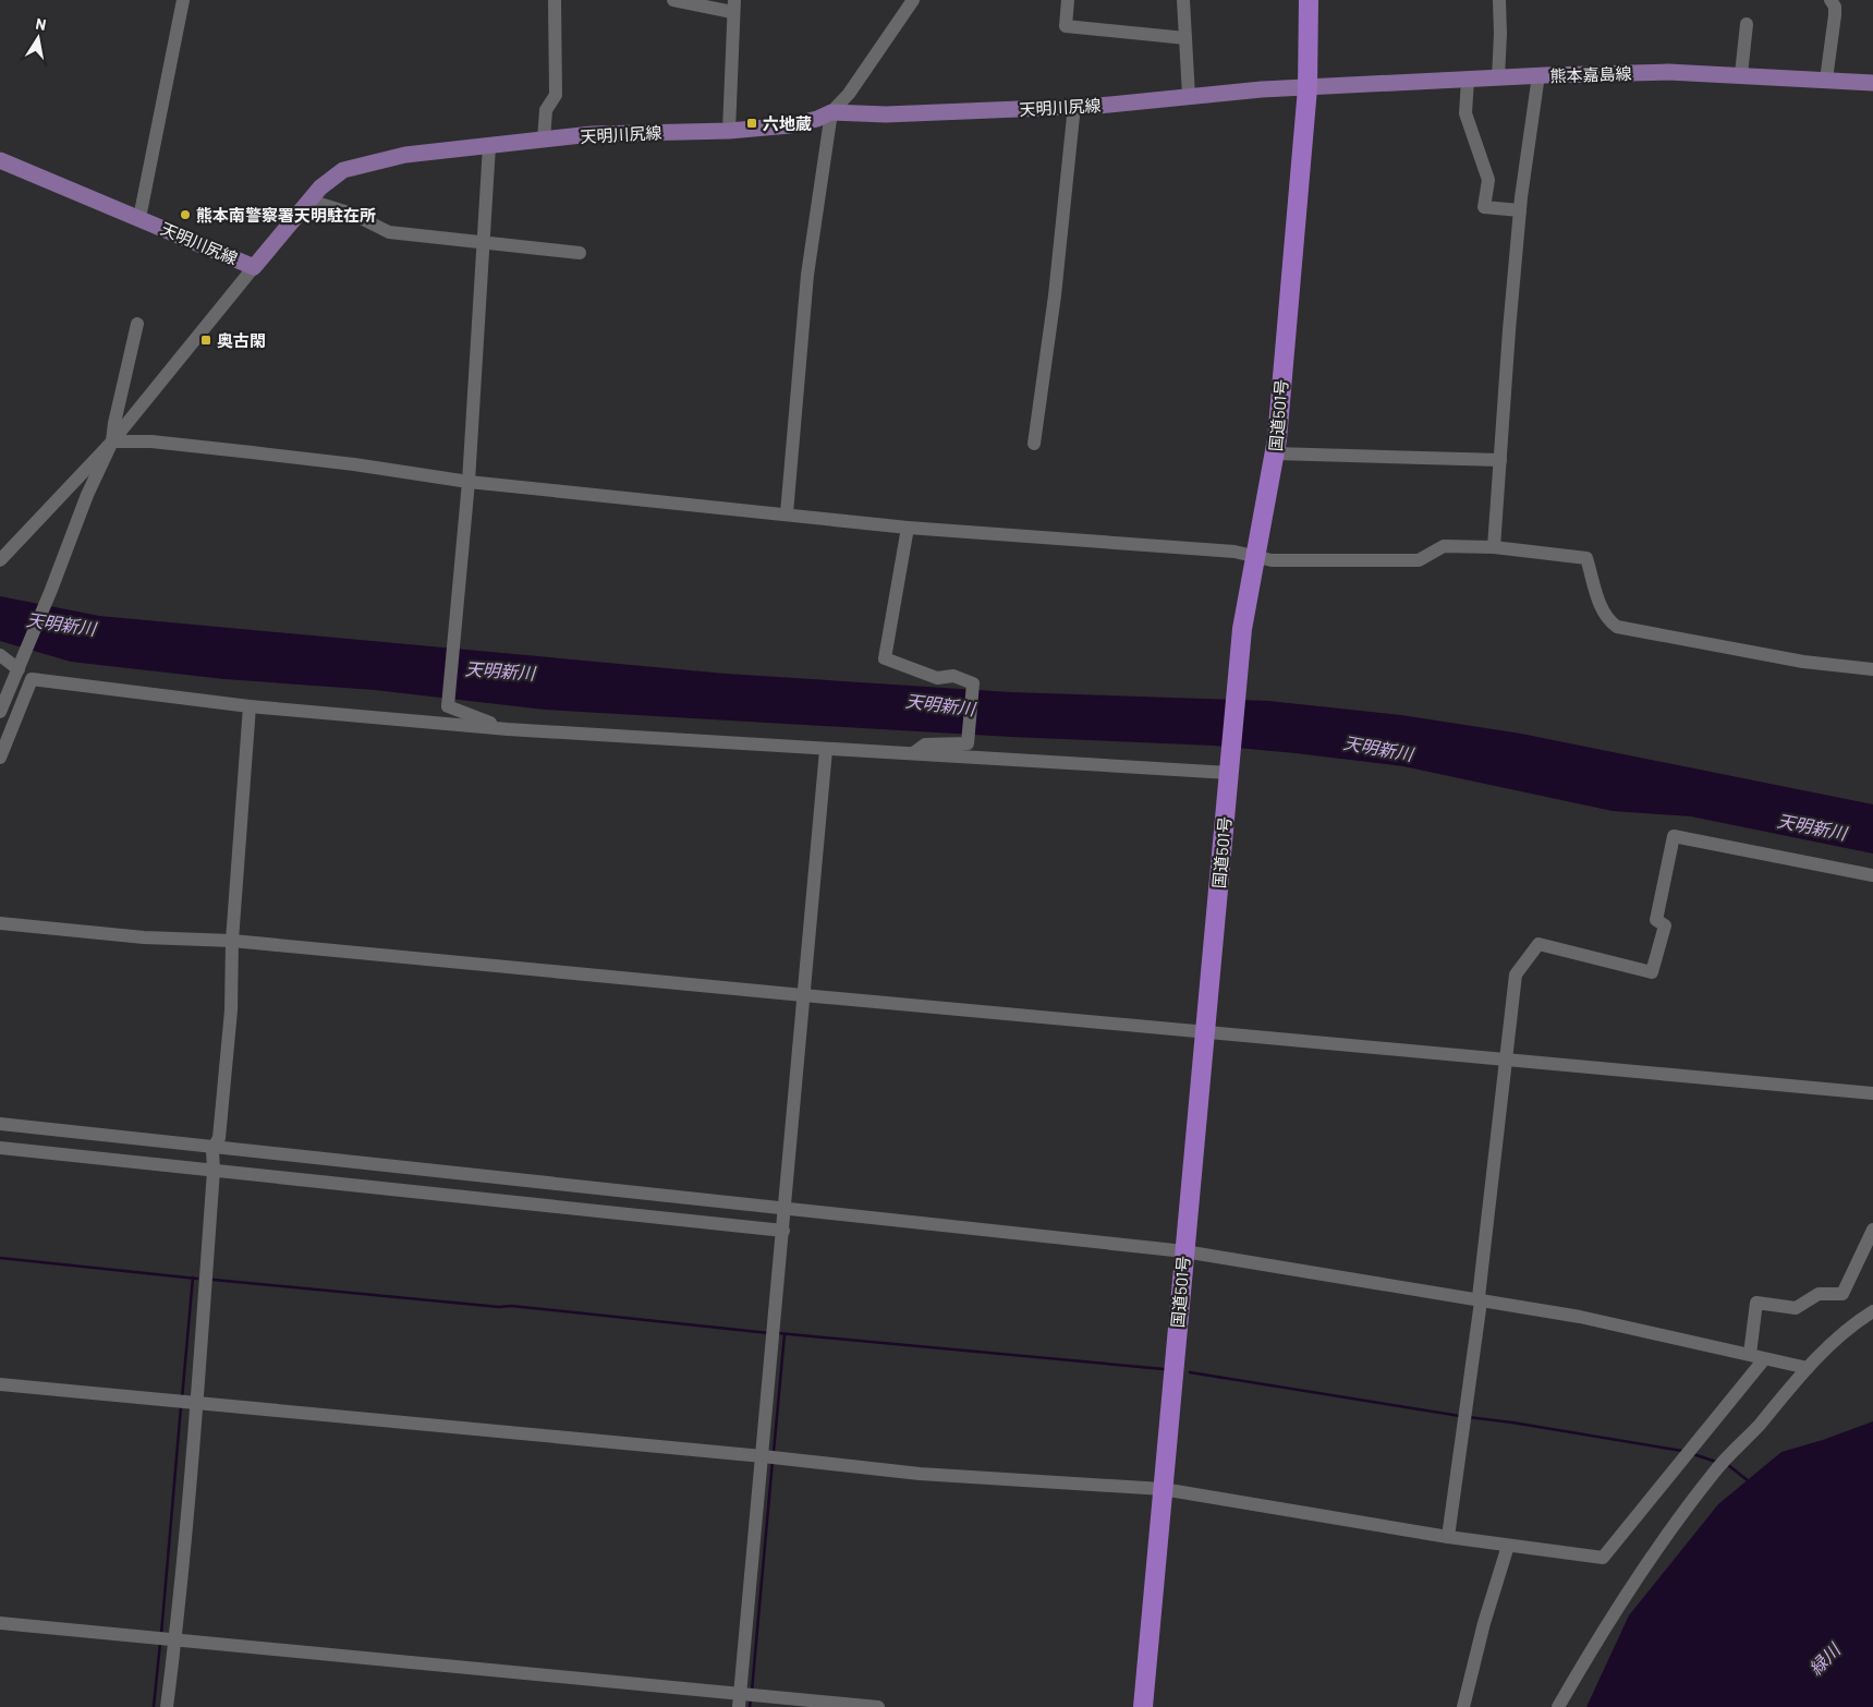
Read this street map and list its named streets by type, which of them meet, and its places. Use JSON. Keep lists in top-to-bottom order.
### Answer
{
  "streets": {
    "highway": ["国道501号"],
    "main road": ["熊本嘉島線", "天明川尻線"]
  },
  "crossings": [
    ["熊本嘉島線", "天明川尻線"],
    ["熊本嘉島線", "国道501号"],
    ["天明川尻線", "国道501号"]
  ],
  "water": ["天明新川", "緑川"],
  "places": {
    "transit": ["六地蔵", "奥古閑"],
    "other": ["熊本南警察署天明駐在所"]
  },
  "north": "top"
}
